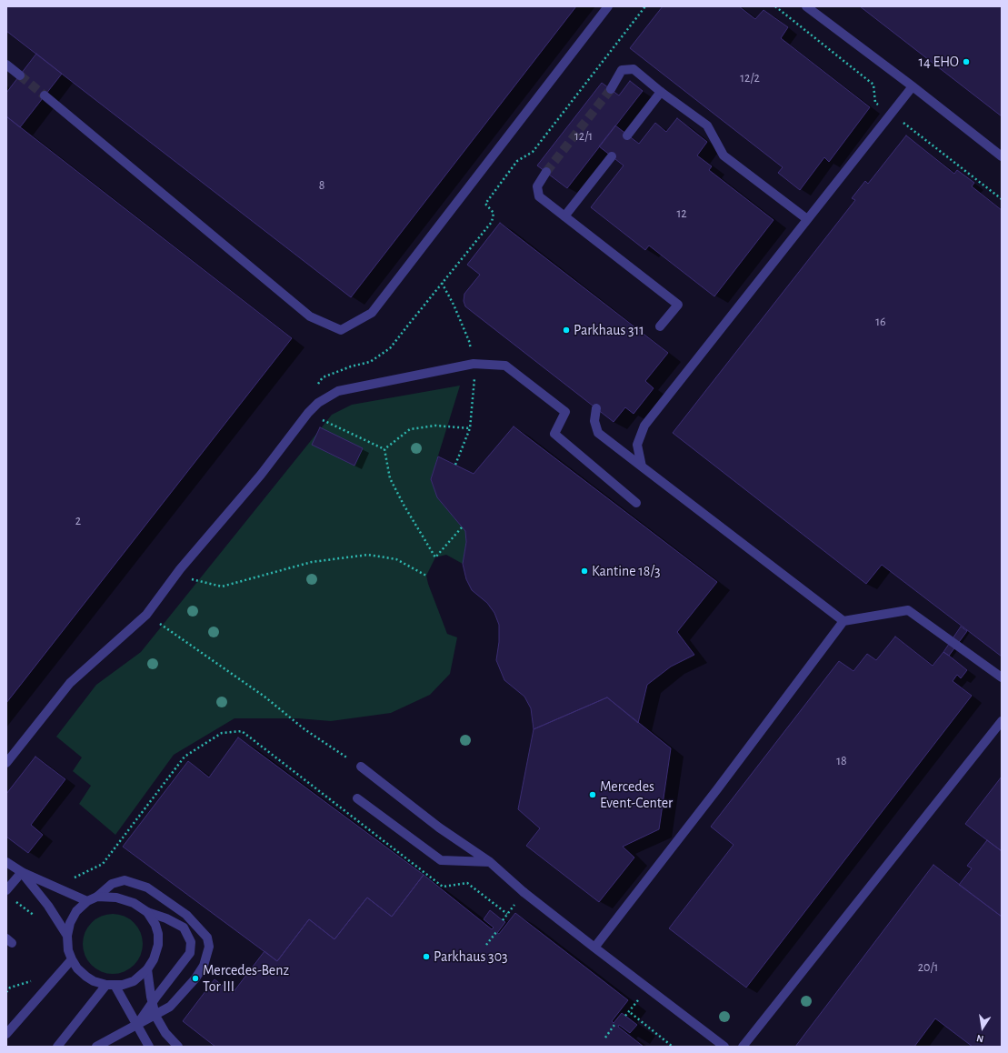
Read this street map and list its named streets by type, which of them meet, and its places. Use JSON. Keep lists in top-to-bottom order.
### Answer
{
  "places": [
    "14 EHO",
    "Parkhaus 311",
    "Kantine 18/3",
    "Mercedes Event-Center",
    "Parkhaus 303",
    "Mercedes-Benz Tor III"
  ],
  "house_numbers": [
    "12/2",
    "12/1",
    "8",
    "12",
    "16",
    "2",
    "18",
    "20/1"
  ],
  "north": "bottom"
}
